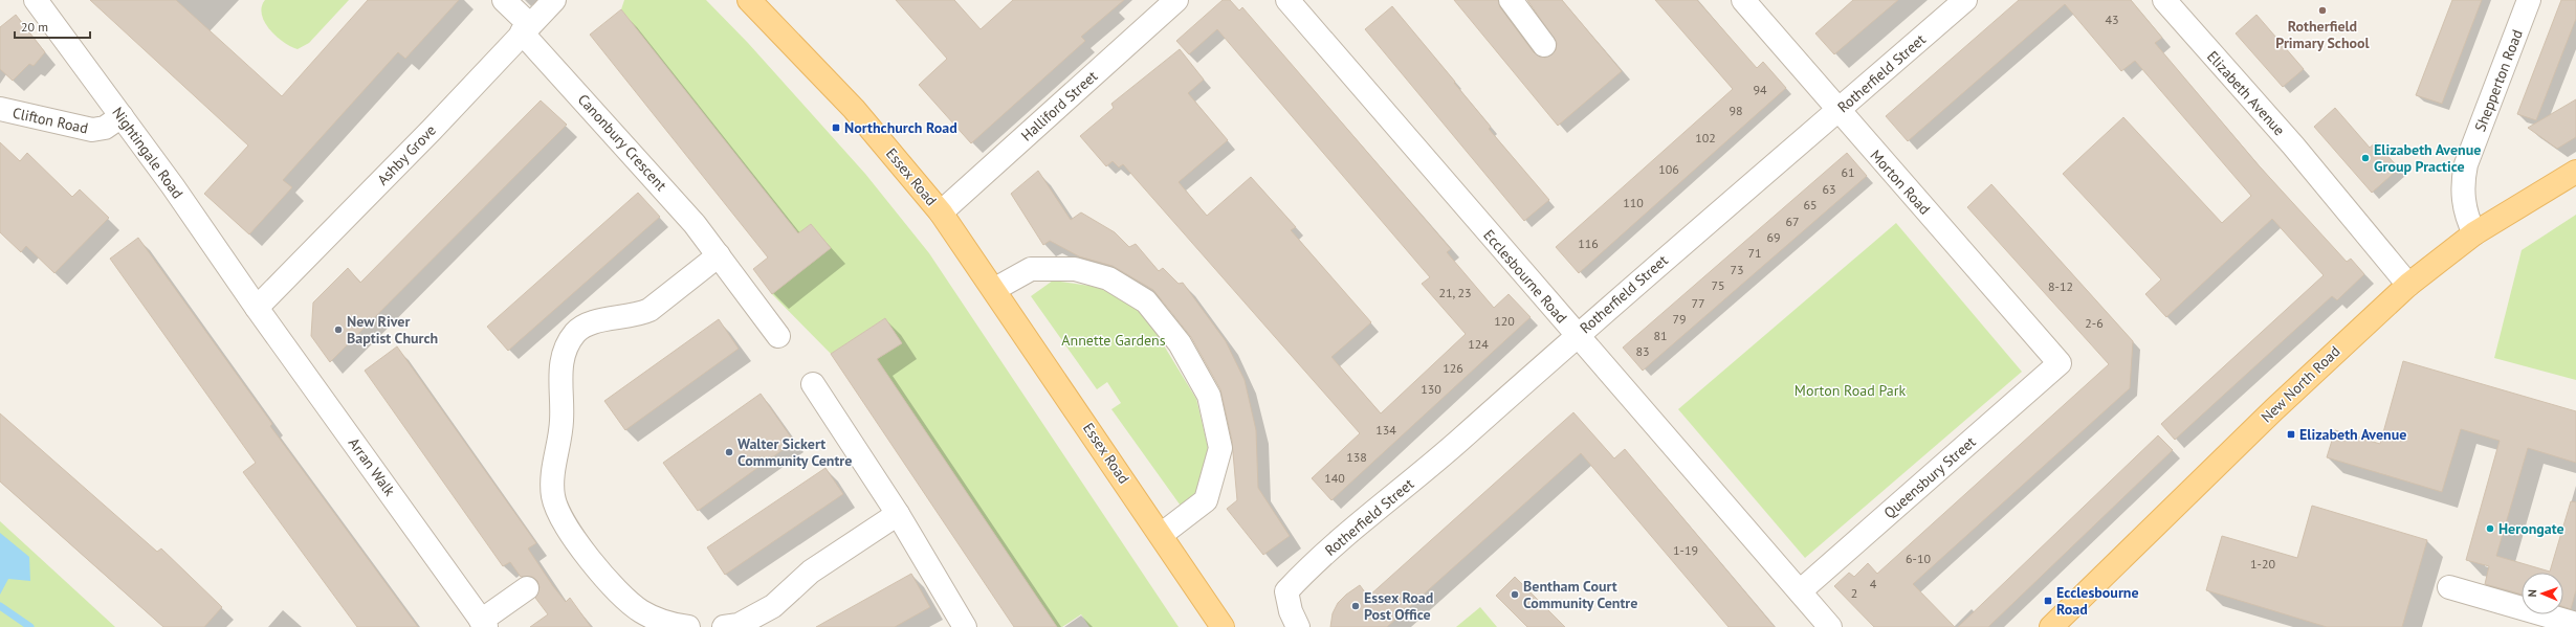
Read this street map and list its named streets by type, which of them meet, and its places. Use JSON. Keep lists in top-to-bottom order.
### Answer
{
  "streets": {
    "main road": ["Essex Road", "New North Road"],
    "street": [
      "Rotherfield Street",
      "Shepperton Road",
      "Elizabeth Avenue",
      "Halliford Street",
      "Clifton Road",
      "Canonbury Crescent",
      "Nightingale Road",
      "Ashby Grove",
      "Morton Road",
      "Ecclesbourne Road",
      "Arran Walk",
      "Queensbury Street"
    ]
  },
  "crossings": [
    ["Rotherfield Street", "Morton Road"],
    ["Rotherfield Street", "Ecclesbourne Road"],
    ["Shepperton Road", "New North Road"],
    ["Elizabeth Avenue", "New North Road"],
    ["Halliford Street", "Essex Road"],
    ["Clifton Road", "Nightingale Road"],
    ["Canonbury Crescent", "Ashby Grove"],
    ["Nightingale Road", "Ashby Grove"],
    ["Nightingale Road", "Arran Walk"],
    ["Ashby Grove", "Arran Walk"],
    ["Morton Road", "Queensbury Street"],
    ["Ecclesbourne Road", "Queensbury Street"]
  ],
  "parks": ["Annette Gardens", "Morton Road Park"],
  "places": {
    "other": [
      "Rotherfield Primary School",
      "Elizabeth Avenue Group Practice",
      "New River Baptist Church",
      "Walter Sickert Community Centre",
      "Herongate",
      "Bentham Court Community Centre",
      "Essex Road Post Office"
    ],
    "transit": ["Northchurch Road", "Elizabeth Avenue", "Ecclesbourne Road"]
  },
  "house_numbers": [
    "43",
    "94",
    "98",
    "102",
    "106",
    "61",
    "63",
    "110",
    "65",
    "67",
    "69",
    "116",
    "71",
    "73",
    "75",
    "8-12",
    "21, 23",
    "77",
    "79",
    "120",
    "2-6",
    "81",
    "124",
    "83",
    "126",
    "130",
    "134",
    "138",
    "140",
    "1-19",
    "6-10",
    "1-20",
    "4",
    "2"
  ],
  "scale_bar": "20 m",
  "north": "left"
}
